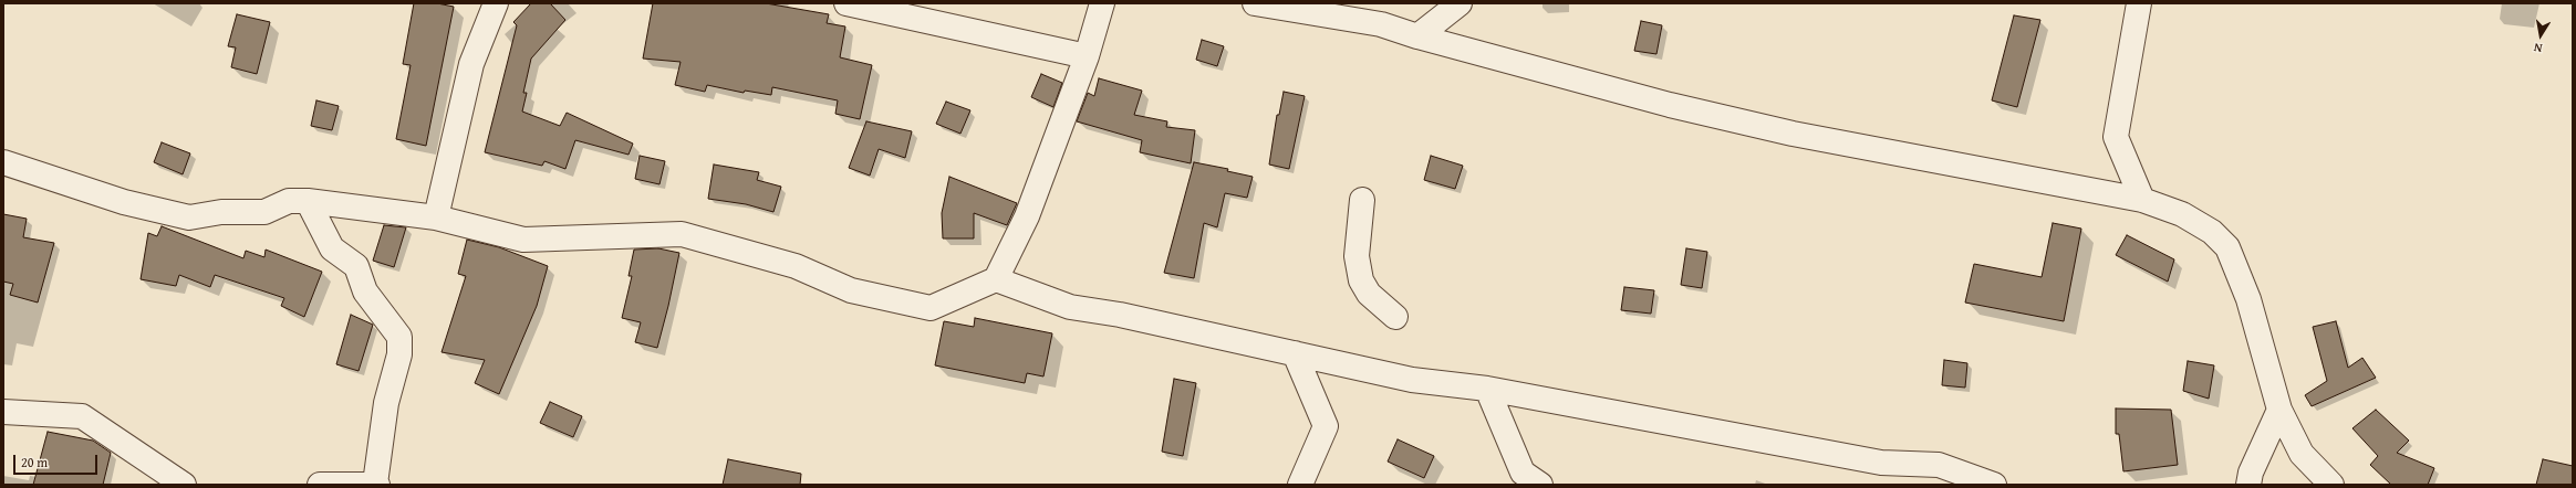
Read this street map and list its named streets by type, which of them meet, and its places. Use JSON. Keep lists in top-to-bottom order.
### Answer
{
  "scale_bar": "20 m",
  "north": "bottom"
}
